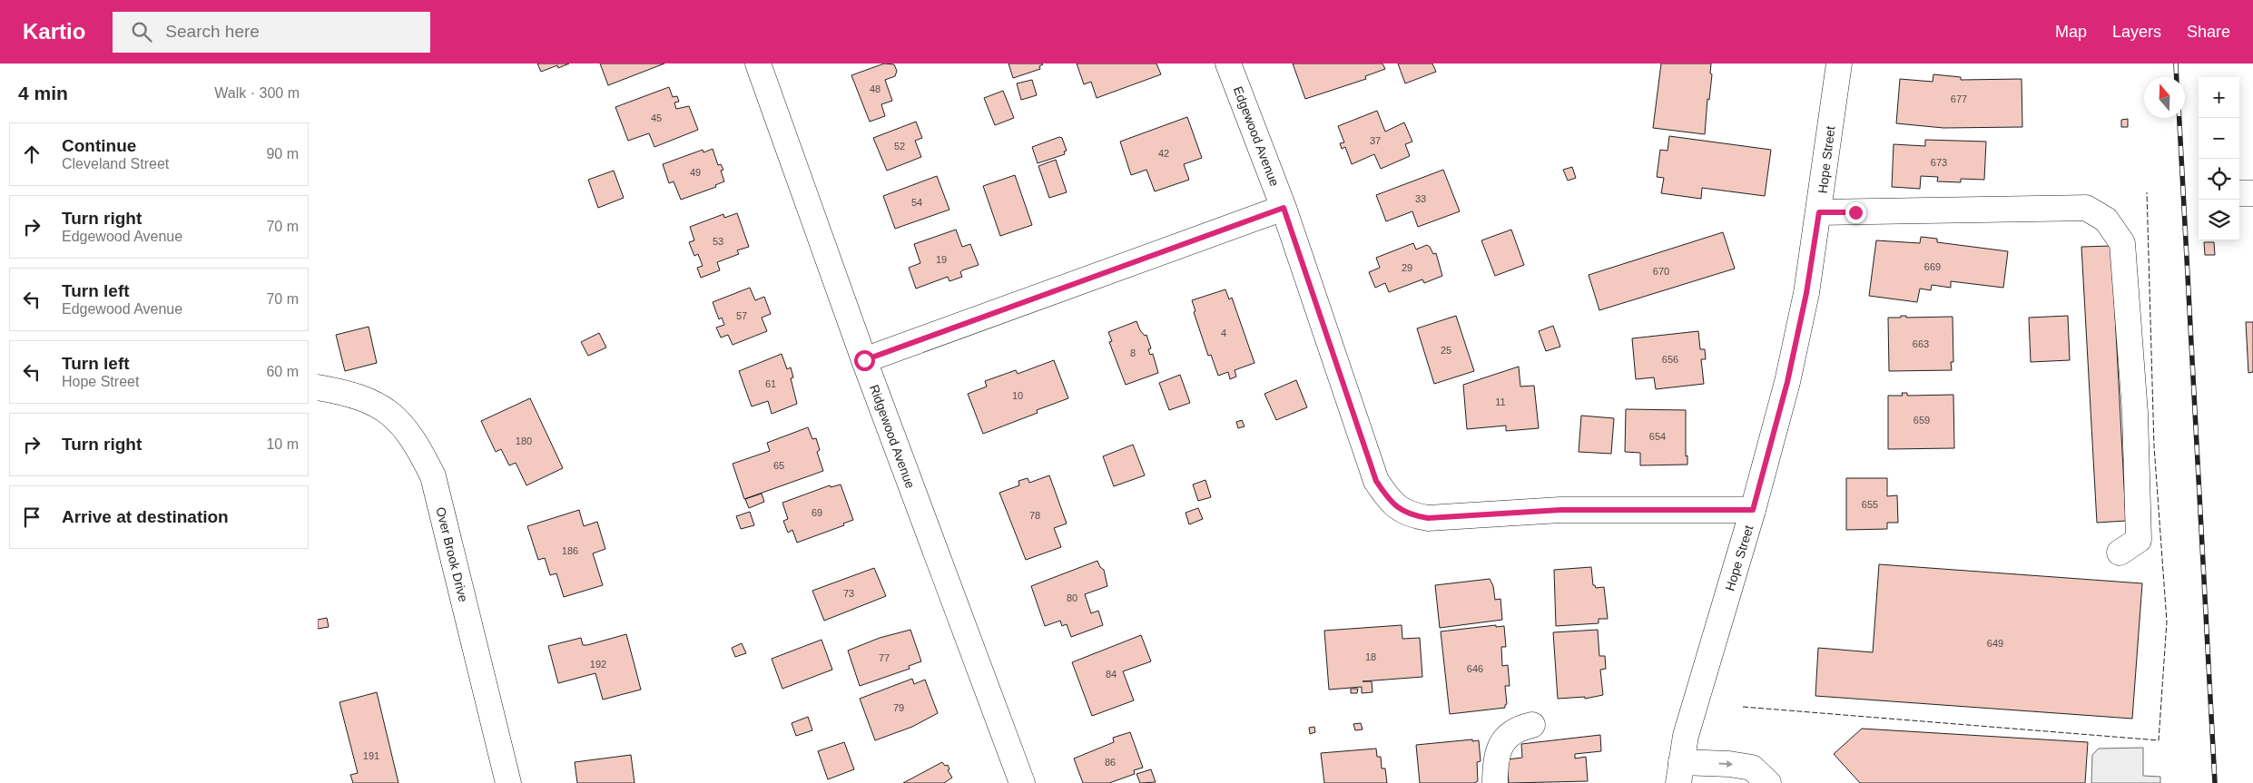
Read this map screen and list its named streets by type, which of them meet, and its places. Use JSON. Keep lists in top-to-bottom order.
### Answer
{
  "streets": {
    "street": [
      "Edgewood Avenue",
      "Hope Street",
      "Ridgewood Avenue",
      "Over Brook Drive"
    ]
  },
  "crossings": [
    ["Edgewood Avenue", "Hope Street"]
  ],
  "house_numbers": [
    "48",
    "677",
    "45",
    "37",
    "52",
    "42",
    "673",
    "49",
    "33",
    "54",
    "53",
    "19",
    "669",
    "29",
    "670",
    "57",
    "4",
    "663",
    "25",
    "8",
    "656",
    "61",
    "10",
    "11",
    "659",
    "654",
    "180",
    "65",
    "655",
    "69",
    "78",
    "186",
    "73",
    "80",
    "649",
    "18",
    "77",
    "192",
    "646",
    "84",
    "79",
    "191",
    "86"
  ],
  "north": "top",
  "page": {
    "header": "Kartio",
    "search": "Search here",
    "nav": ["Map", "Layers", "Share"],
    "heading": ["4 min", "Walk · 300 m"],
    "map_buttons": ["+", "−"],
    "list": [
      ["Continue", "Cleveland Street", "90 m"],
      ["Turn right", "Edgewood Avenue", "70 m"],
      ["Turn left", "Edgewood Avenue", "70 m"],
      ["Turn left", "Hope Street", "60 m"],
      ["Turn right", "10 m"],
      "Arrive at destination"
    ]
  }
}
